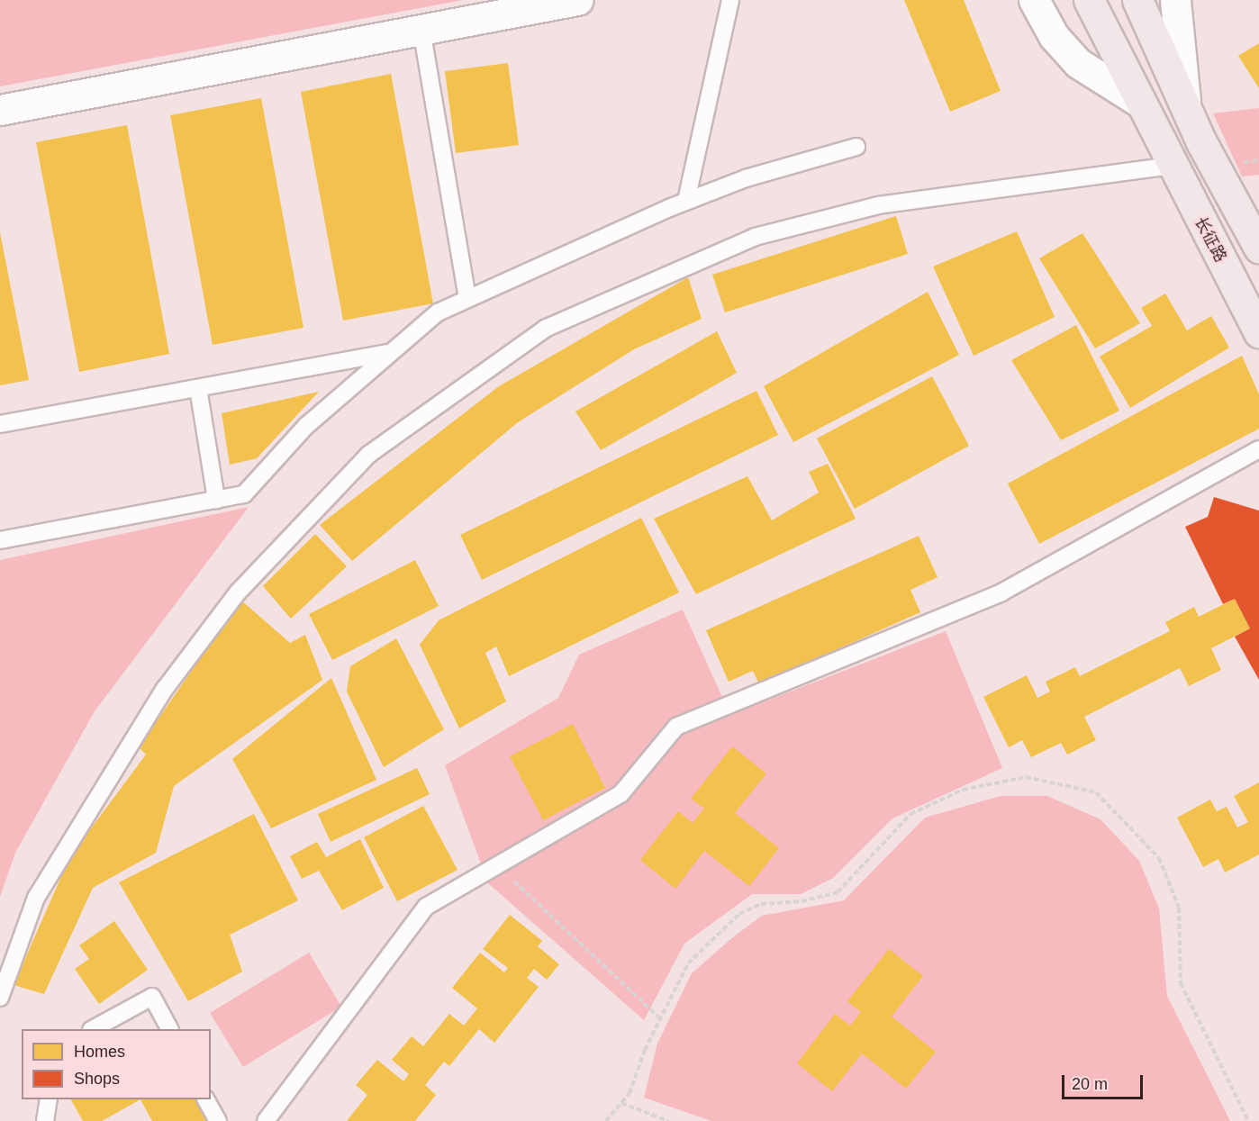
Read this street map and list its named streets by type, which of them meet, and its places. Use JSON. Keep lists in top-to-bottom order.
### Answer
{
  "streets": {
    "main road": ["长征路"]
  },
  "legend": ["Homes", "Shops"],
  "scale_bar": "20 m"
}
